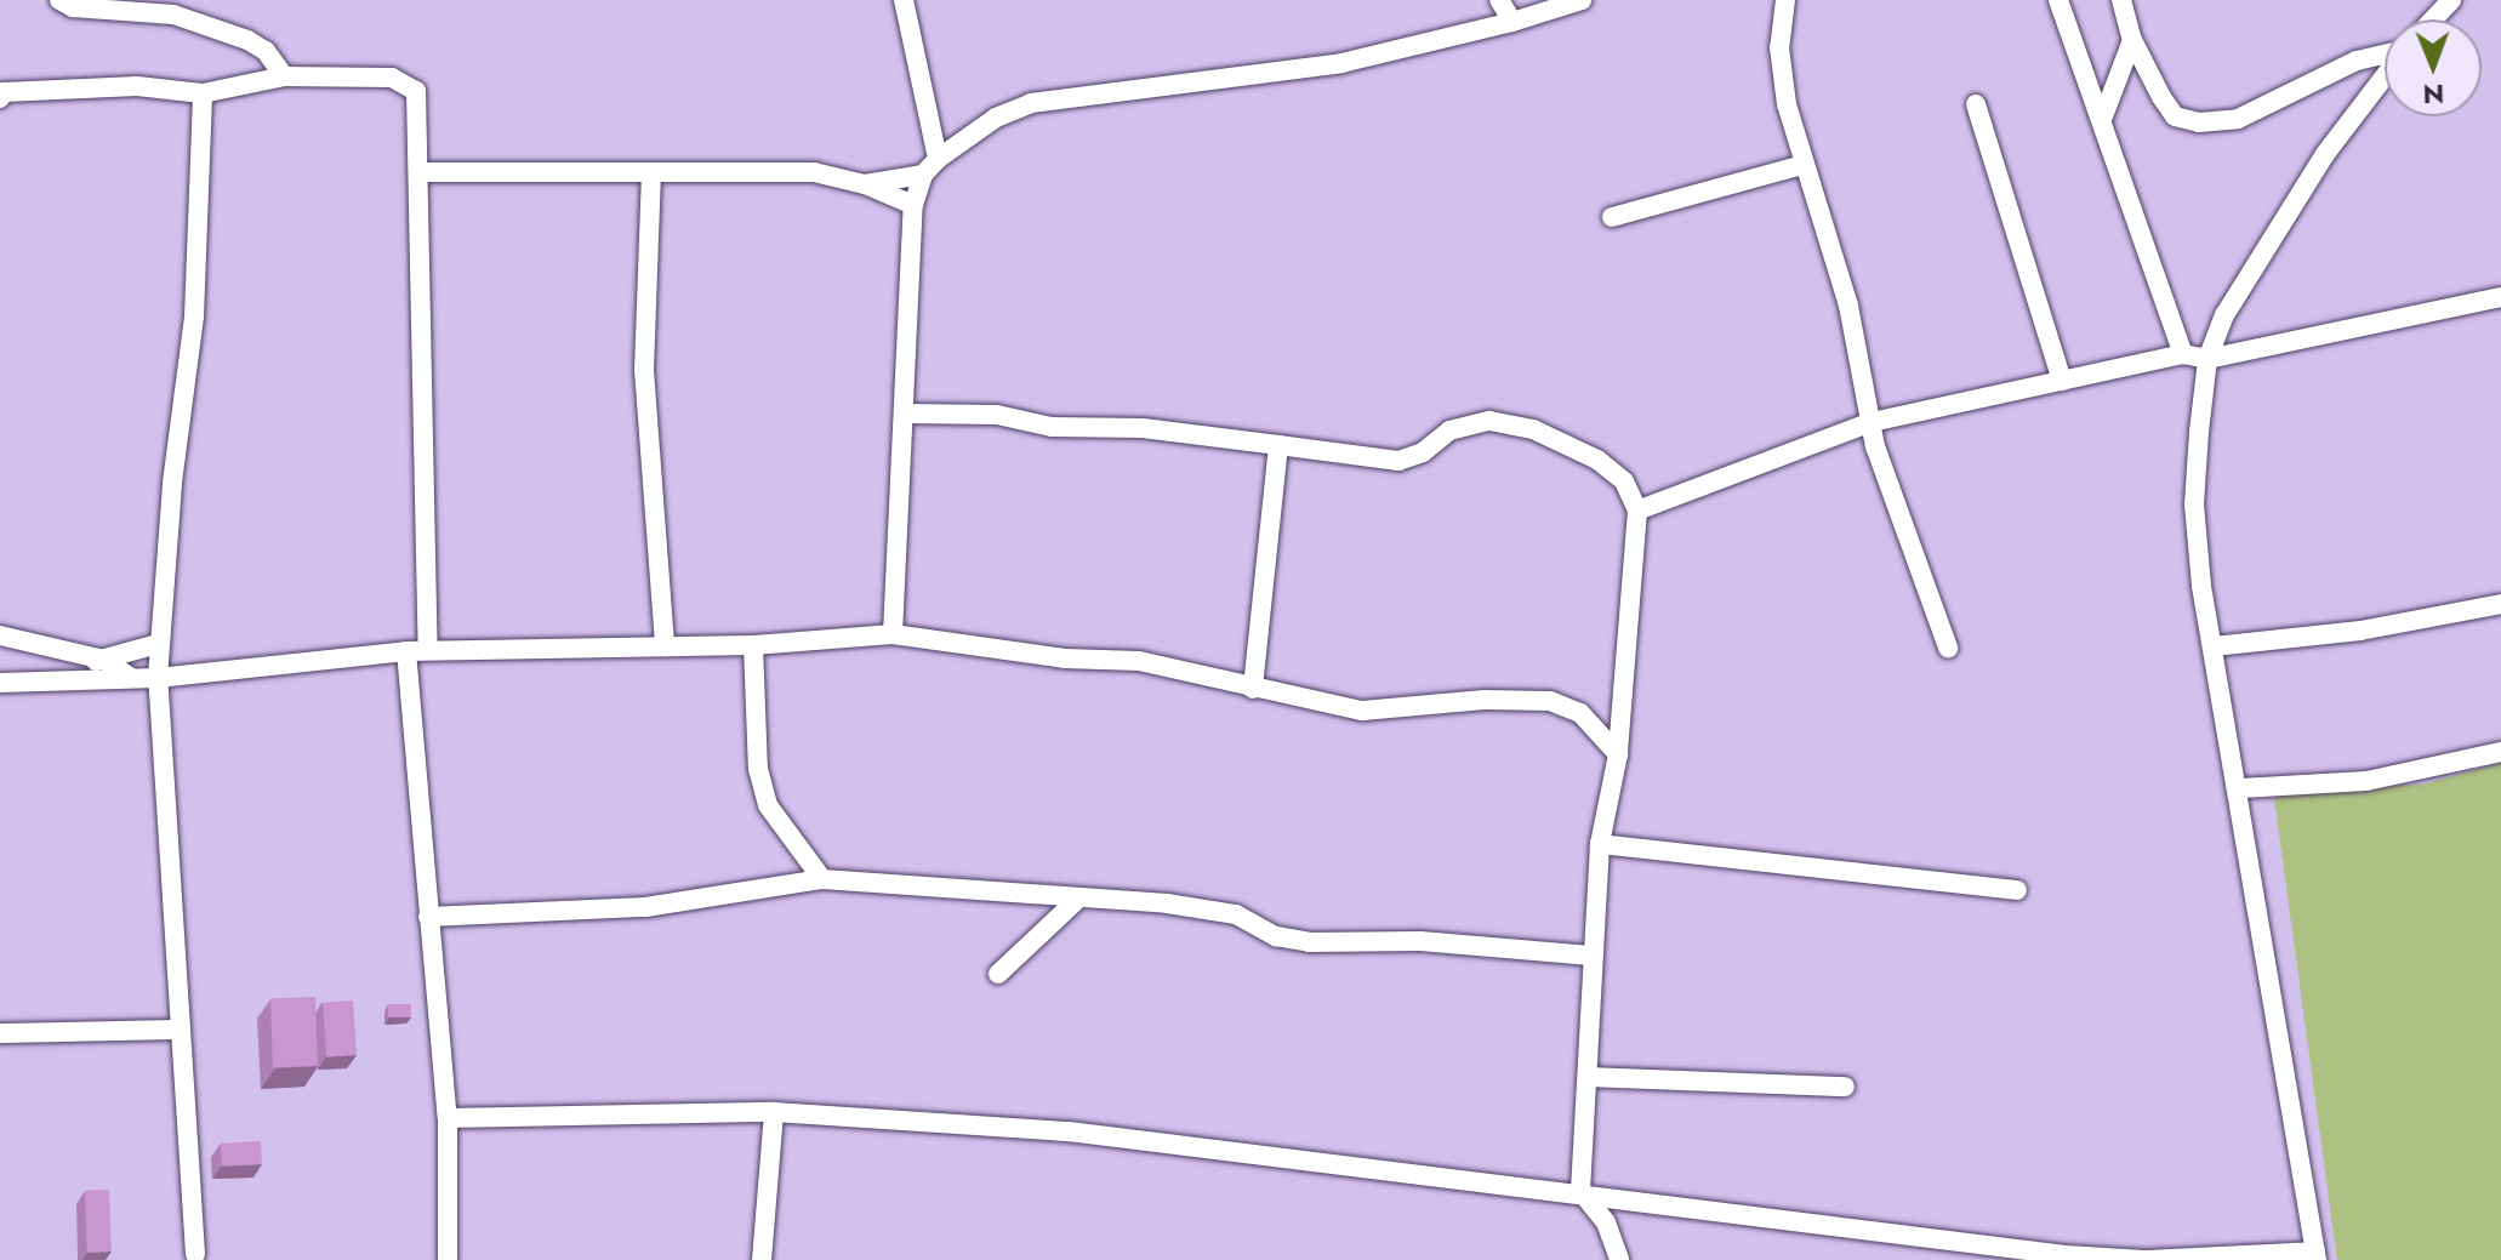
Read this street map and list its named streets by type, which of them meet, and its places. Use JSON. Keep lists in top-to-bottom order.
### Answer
{
  "north": "bottom"
}
